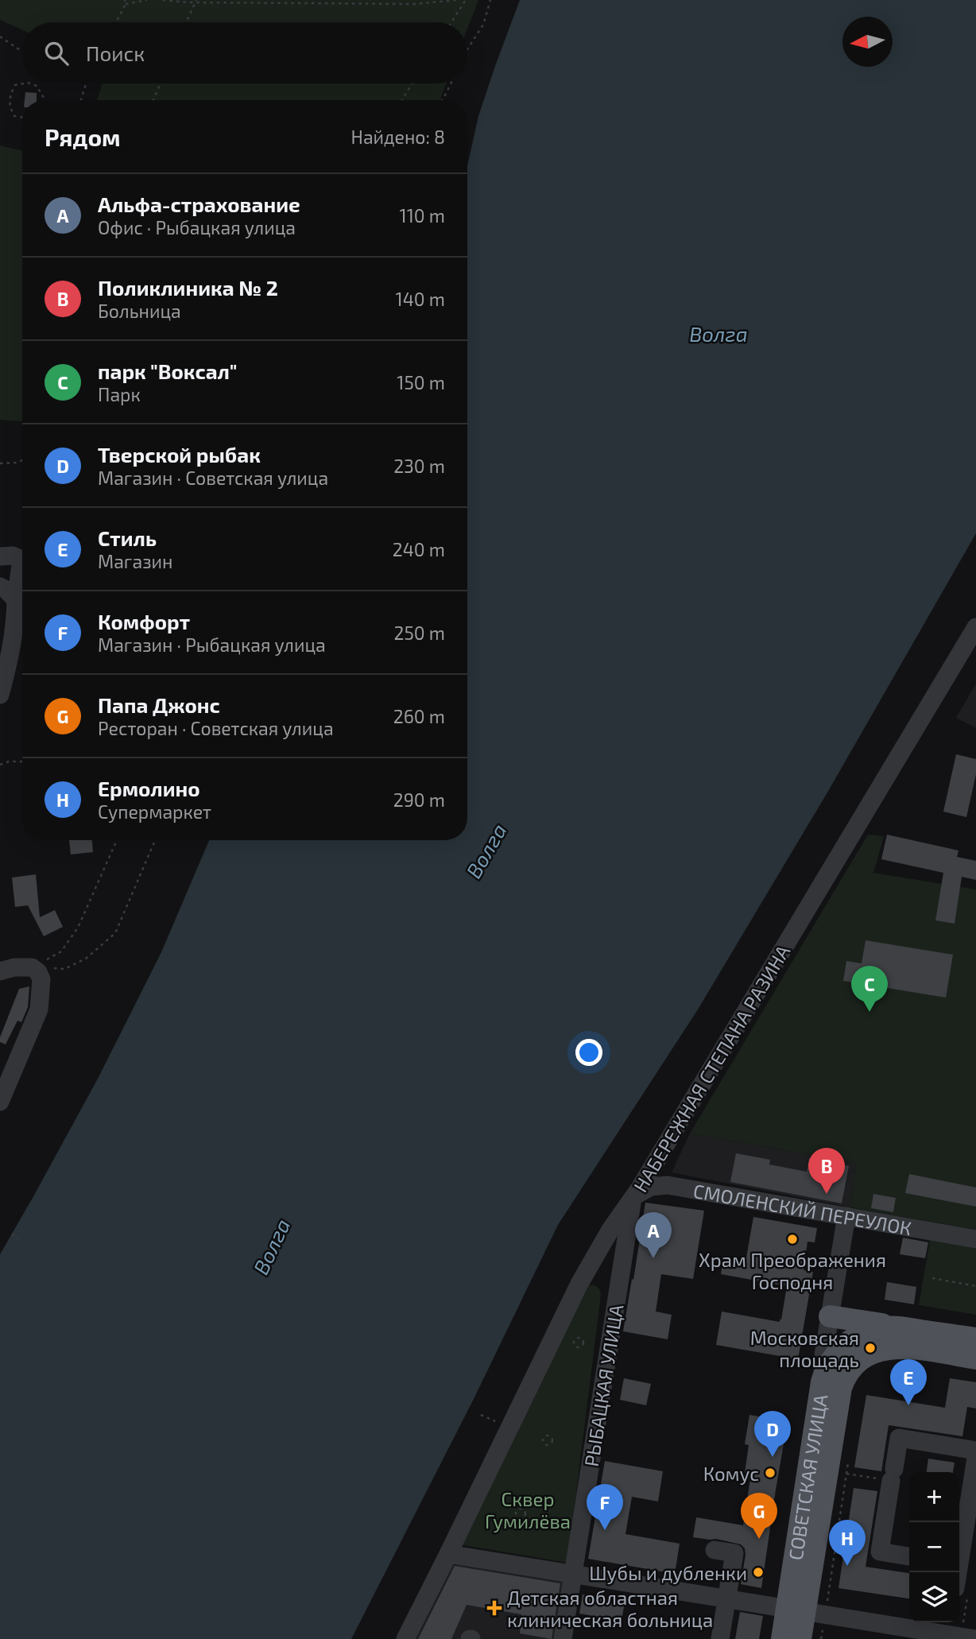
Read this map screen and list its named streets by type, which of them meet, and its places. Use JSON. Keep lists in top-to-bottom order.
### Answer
{
  "streets": {
    "main road": ["СОВЕТСКАЯ УЛИЦА"],
    "street": ["НАБЕРЕЖНАЯ СТЕПАНА РАЗИНА", "СМОЛЕНСКИЙ ПЕРЕУЛОК", "РЫБАЦКАЯ УЛИЦА"]
  },
  "crossings": [
    ["НАБЕРЕЖНАЯ СТЕПАНА РАЗИНА", "СМОЛЕНСКИЙ ПЕРЕУЛОК"],
    ["НАБЕРЕЖНАЯ СТЕПАНА РАЗИНА", "РЫБАЦКАЯ УЛИЦА"],
    ["СМОЛЕНСКИЙ ПЕРЕУЛОК", "РЫБАЦКАЯ УЛИЦА"],
    ["СМОЛЕНСКИЙ ПЕРЕУЛОК", "СОВЕТСКАЯ УЛИЦА"]
  ],
  "water": ["Волга"],
  "parks": ["Сквер Гумилёва"],
  "places": {
    "other": [
      "Храм Преображения Господня",
      "Московская площадь",
      "Комус",
      "Шубы и дубленки"
    ],
    "health": ["Детская областная клиническая больница"]
  },
  "north": "left",
  "page": {
    "search": "Поиск",
    "heading": ["Рядом", "Найдено: 8"],
    "list": [
      {
        "mark": "A",
        "name": "Альфа-страхование",
        "note": "Офис · Рыбацкая улица",
        "value": "110 m"
      },
      {
        "mark": "B",
        "name": "Поликлиника № 2",
        "note": "Больница",
        "value": "140 m"
      },
      {
        "mark": "C",
        "name": "парк \"Воксал\"",
        "note": "Парк",
        "value": "150 m"
      },
      {
        "mark": "D",
        "name": "Тверской рыбак",
        "note": "Магазин · Советская улица",
        "value": "230 m"
      },
      {
        "mark": "E",
        "name": "Стиль",
        "note": "Магазин",
        "value": "240 m"
      },
      {
        "mark": "F",
        "name": "Комфорт",
        "note": "Магазин · Рыбацкая улица",
        "value": "250 m"
      },
      {
        "mark": "G",
        "name": "Папа Джонс",
        "note": "Ресторан · Советская улица",
        "value": "260 m"
      },
      {
        "mark": "H",
        "name": "Ермолино",
        "note": "Супермаркет",
        "value": "290 m"
      }
    ],
    "pins": [
      "C",
      "B",
      "A",
      "E",
      "D",
      "F",
      "G",
      "H"
    ],
    "map_buttons": ["+", "−"]
  }
}
